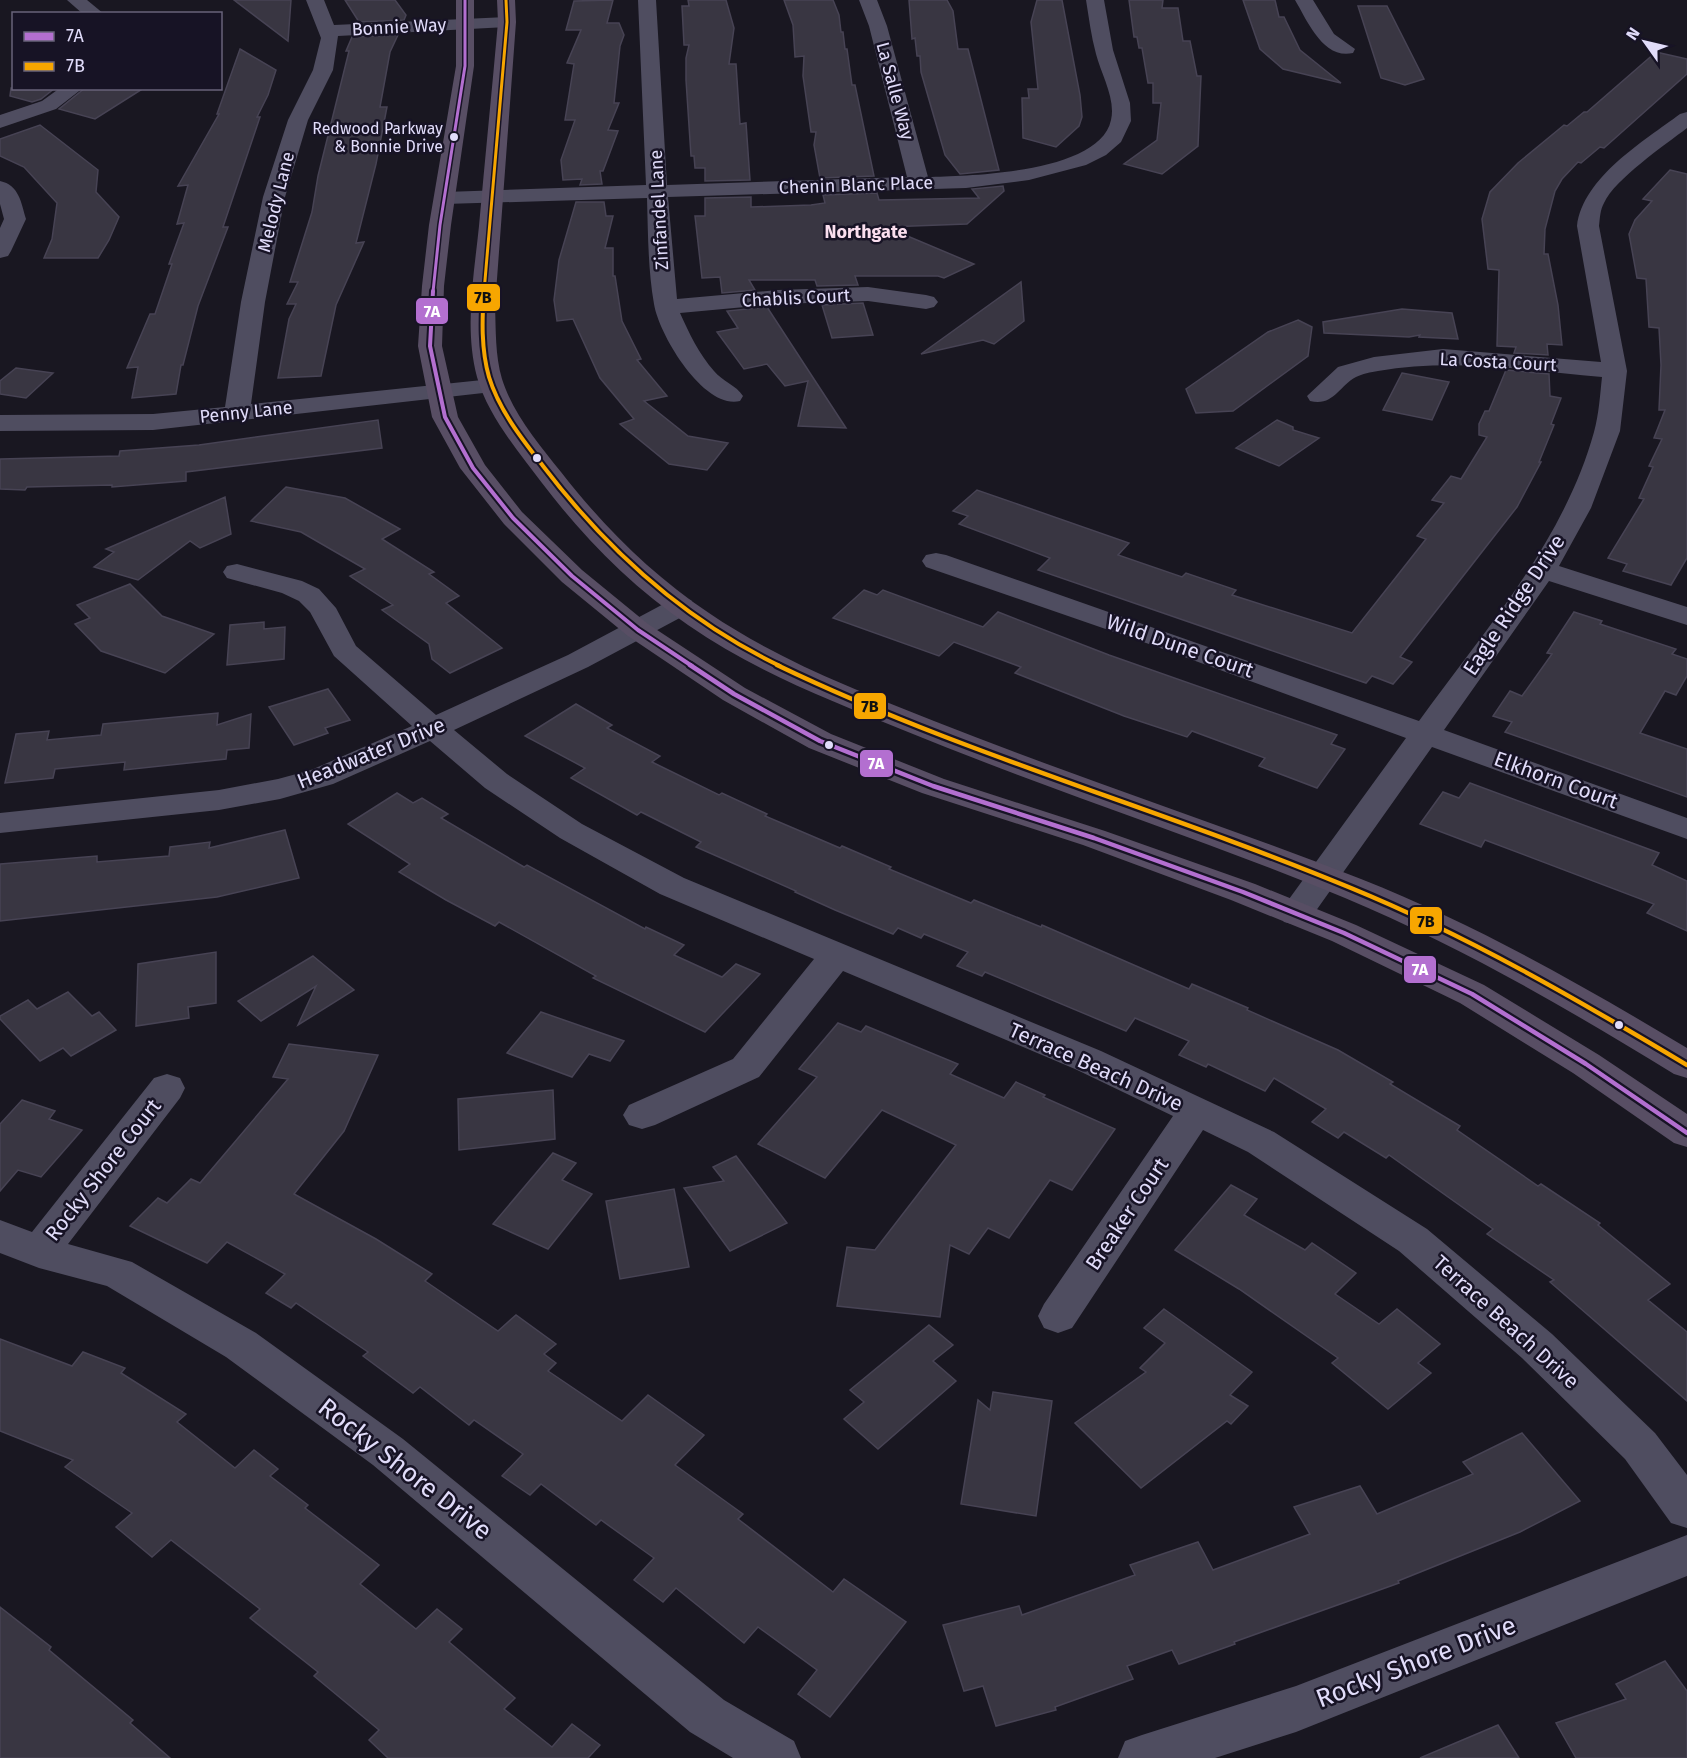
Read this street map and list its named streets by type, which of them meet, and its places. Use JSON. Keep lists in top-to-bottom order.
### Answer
{
  "streets": {
    "street": [
      "Bonnie Way",
      "La Salle Way",
      "Chenin Blanc Place",
      "Melody Lane",
      "Zinfandel Lane",
      "Chablis Court",
      "La Costa Court",
      "Penny Lane",
      "Eagle Ridge Drive",
      "Wild Dune Court",
      "Headwater Drive",
      "Elkhorn Court",
      "Terrace Beach Drive",
      "Rocky Shore Court",
      "Breaker Court",
      "Rocky Shore Drive"
    ]
  },
  "crossings": [
    ["Bonnie Way", "Melody Lane"],
    ["La Salle Way", "Chenin Blanc Place"],
    ["Chenin Blanc Place", "Zinfandel Lane"],
    ["Melody Lane", "Penny Lane"],
    ["Zinfandel Lane", "Chablis Court"],
    ["La Costa Court", "Eagle Ridge Drive"],
    ["Eagle Ridge Drive", "Wild Dune Court"],
    ["Eagle Ridge Drive", "Elkhorn Court"],
    ["Wild Dune Court", "Elkhorn Court"],
    ["Headwater Drive", "Terrace Beach Drive"],
    ["Terrace Beach Drive", "Breaker Court"],
    ["Rocky Shore Court", "Rocky Shore Drive"]
  ],
  "districts": ["Northgate"],
  "places": ["Redwood Parkway & Bonnie Drive"],
  "lines": ["transit line 7A", "transit line 7B"],
  "legend": ["7A", "7B"],
  "north": "top left"
}
